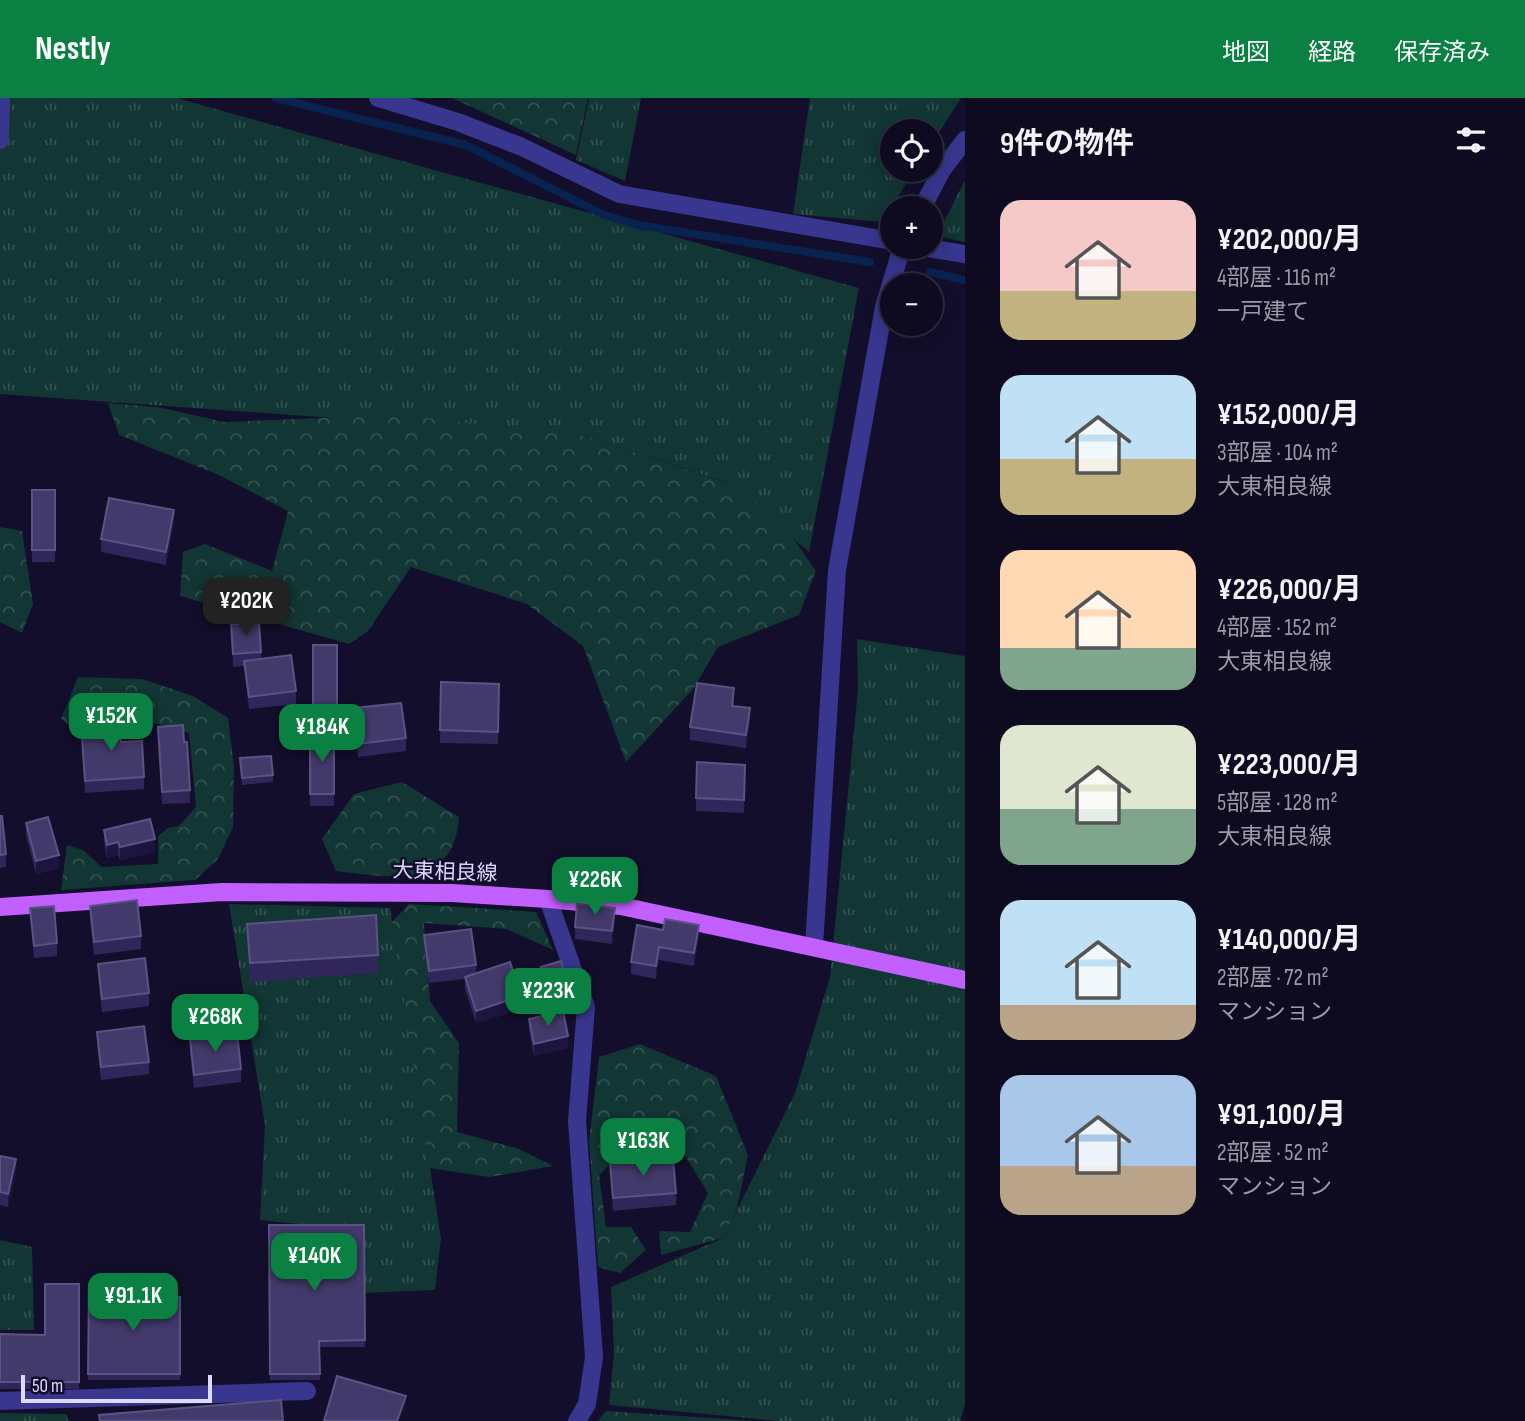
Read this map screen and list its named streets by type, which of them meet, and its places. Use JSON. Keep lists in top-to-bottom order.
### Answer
{
  "streets": {
    "main road": ["大東相良線"]
  },
  "scale_bar": "50 m",
  "page": {
    "header": "Nestly",
    "nav": ["地図", "経路", "保存済み"],
    "heading": "9件の物件",
    "map_buttons": ["+", "−"],
    "list": [
      {
        "name": "¥202,000/月",
        "note": "4部屋 · 116 m² · 一戸建て"
      },
      {
        "name": "¥152,000/月",
        "note": "3部屋 · 104 m² · 大東相良線"
      },
      {
        "name": "¥226,000/月",
        "note": "4部屋 · 152 m² · 大東相良線"
      },
      {
        "name": "¥223,000/月",
        "note": "5部屋 · 128 m² · 大東相良線"
      },
      {
        "name": "¥140,000/月",
        "note": "2部屋 · 72 m² · マンション"
      },
      {
        "name": "¥91,100/月",
        "note": "2部屋 · 52 m² · マンション"
      }
    ],
    "price": [
      "¥202K",
      "¥152K",
      "¥184K",
      "¥226K",
      "¥223K",
      "¥268K",
      "¥163K",
      "¥140K",
      "¥91.1K"
    ],
    "scale": "50 m"
  }
}
